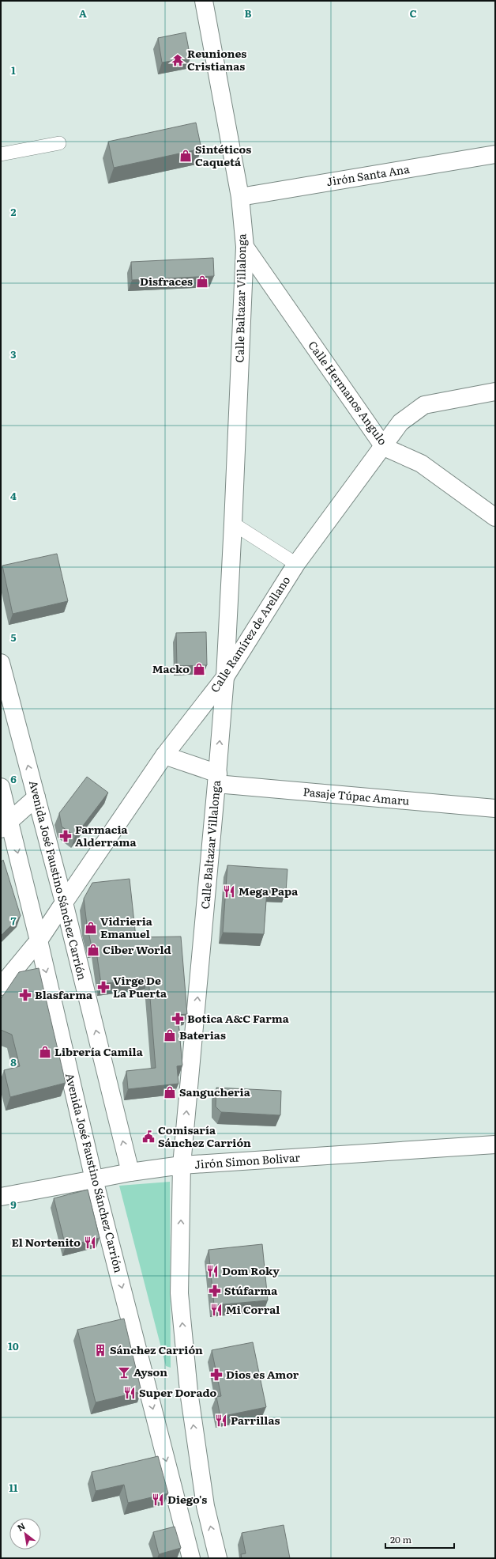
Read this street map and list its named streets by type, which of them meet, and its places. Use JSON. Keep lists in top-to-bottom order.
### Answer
{
  "streets": {
    "street": [
      "Jirón Santa Ana",
      "Calle Baltazar Villalonga",
      "Calle Hermanos Angulo",
      "Calle Ramírez de Arellano",
      "Pasaje Túpac Amaru",
      "Avenida José Faustino Sánchez Carrión",
      "Jirón Simon Bolivar"
    ]
  },
  "crossings": [
    ["Jirón Santa Ana", "Calle Baltazar Villalonga"],
    ["Calle Baltazar Villalonga", "Calle Hermanos Angulo"],
    ["Calle Baltazar Villalonga", "Calle Ramírez de Arellano"],
    ["Calle Baltazar Villalonga", "Pasaje Túpac Amaru"],
    ["Calle Baltazar Villalonga", "Jirón Simon Bolivar"],
    ["Calle Hermanos Angulo", "Calle Ramírez de Arellano"],
    ["Calle Ramírez de Arellano", "Pasaje Túpac Amaru"],
    ["Calle Ramírez de Arellano", "Avenida José Faustino Sánchez Carrión"],
    ["Avenida José Faustino Sánchez Carrión", "Jirón Simon Bolivar"]
  ],
  "one_way": ["Calle Baltazar Villalonga"],
  "places": {
    "temple": ["Reuniones Cristianas"],
    "shop": [
      "Sintéticos Caquetá",
      "Disfraces",
      "Macko",
      "Vidrieria Emanuel",
      "Ciber World",
      "Baterias",
      "Librería Camila",
      "Sangucheria"
    ],
    "pharmacy": [
      "Farmacia Alderrama",
      "Virge De La Puerta",
      "Blasfarma",
      "Botica A&C Farma",
      "Stúfarma",
      "Dios es Amor"
    ],
    "restaurant": [
      "Mega Papa",
      "El Nortenito",
      "Dom Roky",
      "Mi Corral",
      "Super Dorado",
      "Parrillas",
      "Diego's"
    ],
    "public building": ["Comisaría Sánchez Carrión"],
    "building": ["Sánchez Carrión"],
    "bar": ["Ayson"]
  },
  "scale_bar": "20 m",
  "north": "top left",
  "grid": {
    "columns": ["A", "B", "C"],
    "rows": [
      "1",
      "2",
      "3",
      "4",
      "5",
      "6",
      "7",
      "8",
      "9",
      "10",
      "11"
    ]
  }
}
